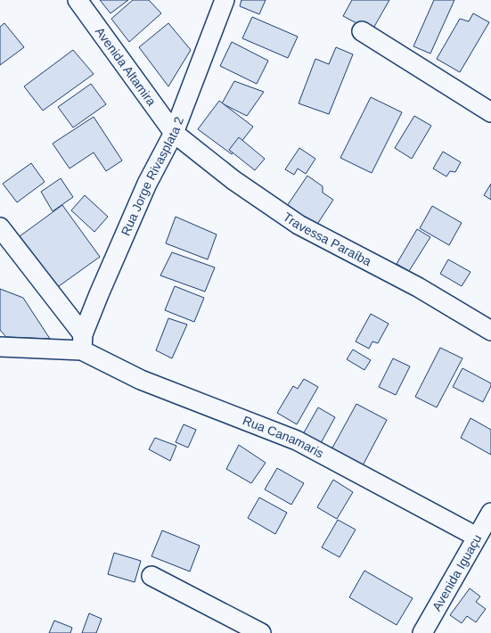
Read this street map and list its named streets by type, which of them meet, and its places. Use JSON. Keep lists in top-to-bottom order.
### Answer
{
  "streets": {
    "street": [
      "Avenida Altamira",
      "Rua Jorge Rivasplata 2",
      "Travessa Paraíba",
      "Rua Canamaris",
      "Avenida Iguaçu"
    ]
  },
  "crossings": [
    ["Avenida Altamira", "Rua Jorge Rivasplata 2"],
    ["Avenida Altamira", "Travessa Paraíba"],
    ["Rua Jorge Rivasplata 2", "Travessa Paraíba"],
    ["Rua Jorge Rivasplata 2", "Rua Canamaris"],
    ["Rua Canamaris", "Avenida Iguaçu"]
  ]
}
